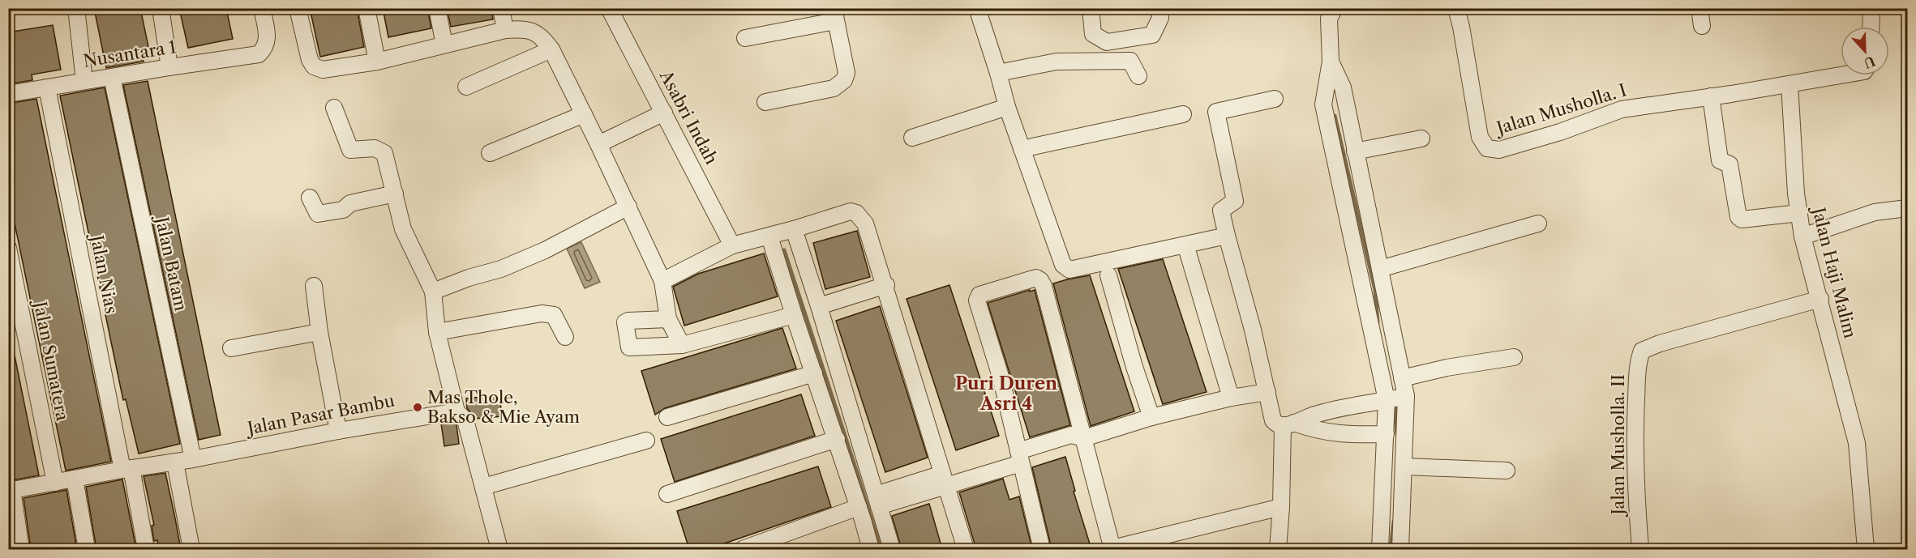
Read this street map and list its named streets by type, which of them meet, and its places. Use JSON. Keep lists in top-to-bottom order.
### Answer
{
  "streets": {
    "street": [
      "Nusantara 1",
      "Jalan Musholla. I",
      "Asabri Indah",
      "Jalan Batam",
      "Jalan Haji Malim",
      "Jalan Nias",
      "Jalan Sumatera",
      "Jalan Pasar Bambu",
      "Jalan Musholla. II"
    ]
  },
  "crossings": [
    ["Nusantara 1", "Jalan Batam"],
    ["Nusantara 1", "Jalan Nias"],
    ["Jalan Musholla. I", "Jalan Haji Malim"],
    ["Jalan Batam", "Jalan Pasar Bambu"],
    ["Jalan Haji Malim", "Jalan Musholla. II"],
    ["Jalan Nias", "Jalan Pasar Bambu"],
    ["Jalan Sumatera", "Jalan Pasar Bambu"]
  ],
  "districts": ["Puri Duren Asri 4"],
  "places": ["Mas Thole, Bakso & Mie Ayam"],
  "north": "bottom"
}
